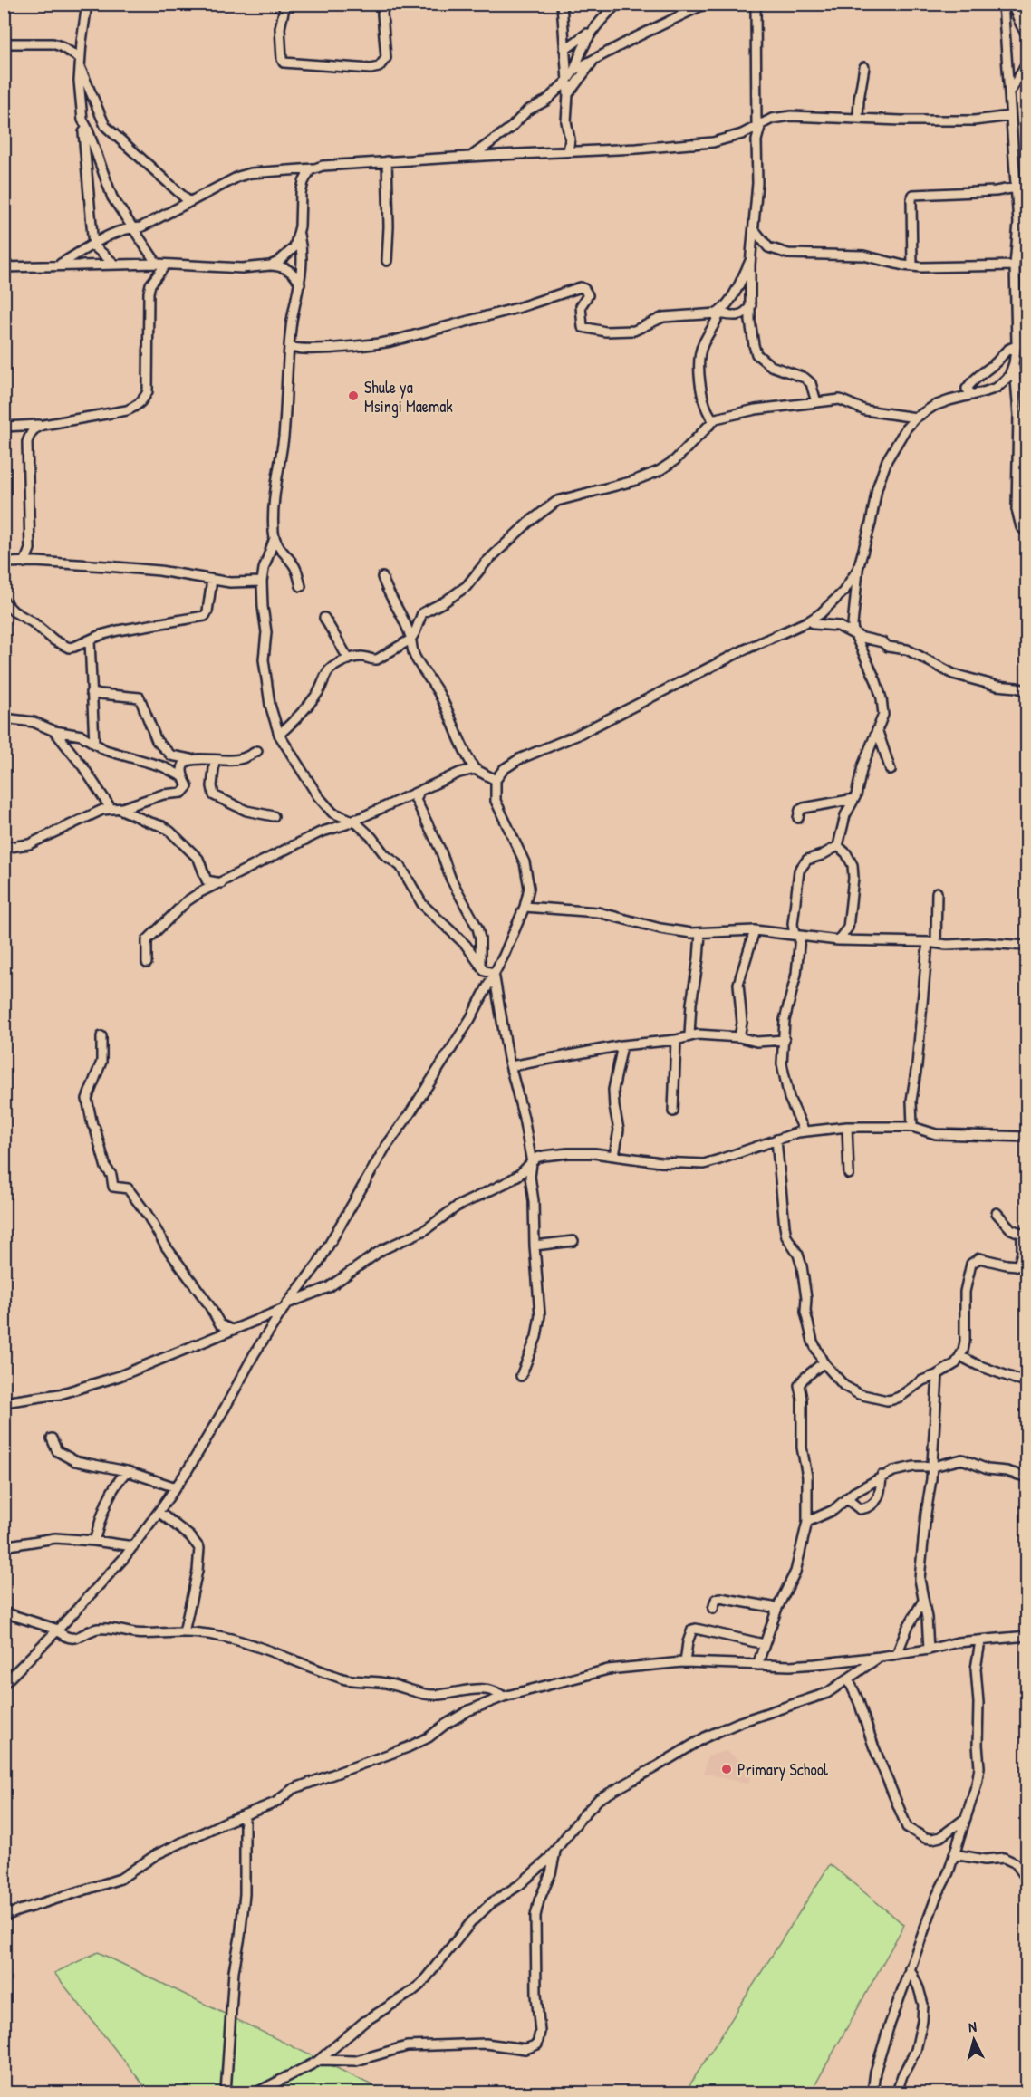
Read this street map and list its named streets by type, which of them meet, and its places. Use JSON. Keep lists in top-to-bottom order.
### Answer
{
  "places": ["Shule ya Msingi Maemak", "Primary School"],
  "north": "top"
}
